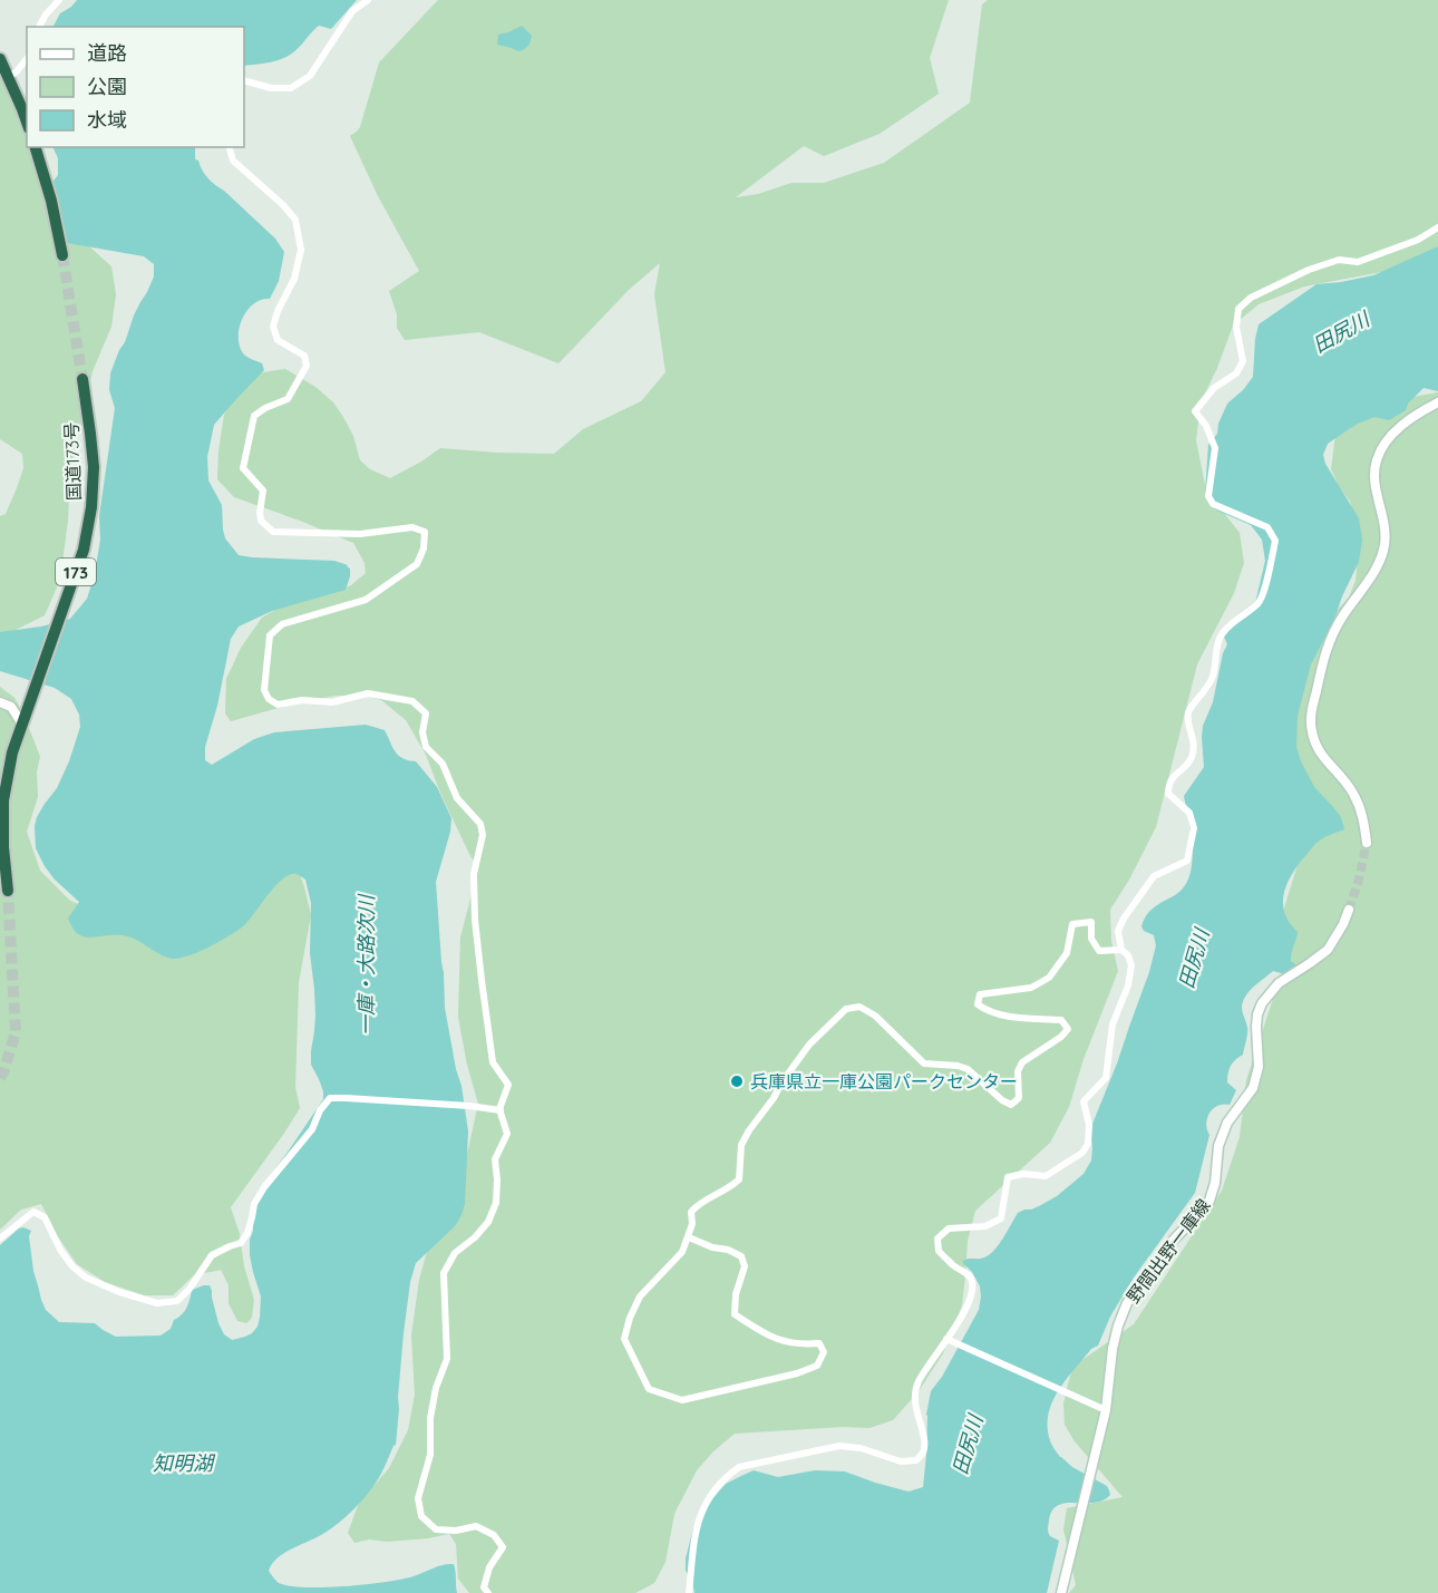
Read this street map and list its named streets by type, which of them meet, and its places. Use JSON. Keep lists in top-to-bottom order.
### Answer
{
  "streets": {
    "highway": ["国道173号", "173"],
    "main road": ["野間出野一庫線"]
  },
  "water": ["田尻川", "一庫・大路次川", "知明湖"],
  "places": ["兵庫県立一庫公園パークセンター"],
  "legend": ["道路", "公園", "水域"]
}
